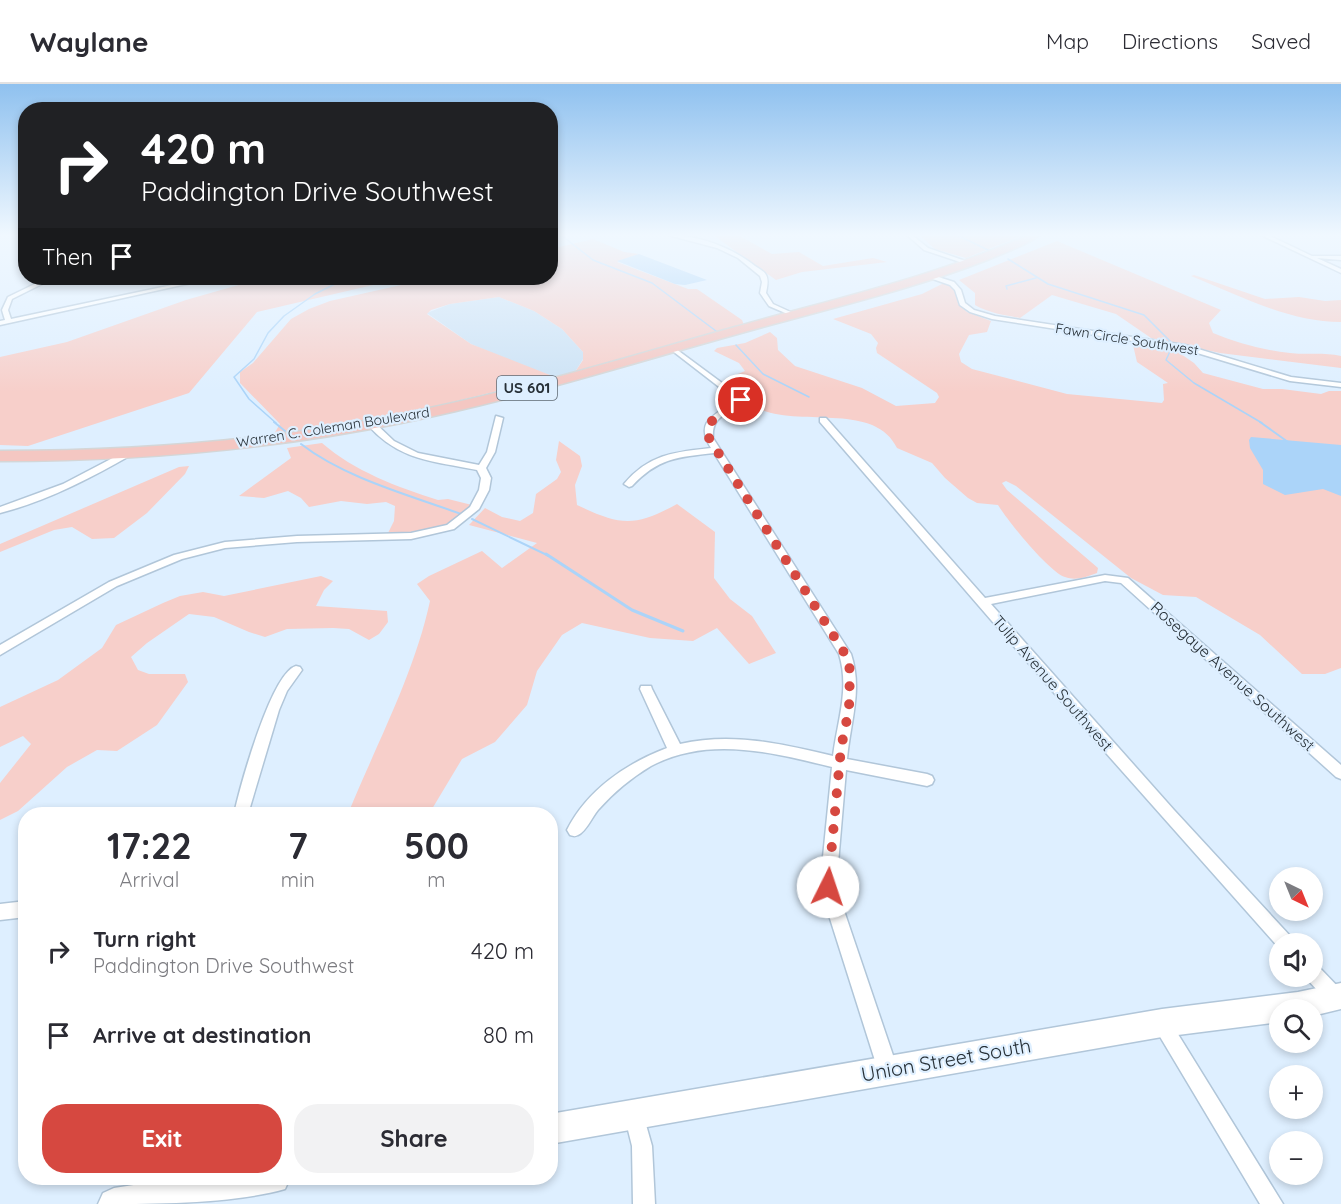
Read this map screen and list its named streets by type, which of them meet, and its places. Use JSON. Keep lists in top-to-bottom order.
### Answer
{
  "streets": {
    "highway": ["US 601", "Warren C. Coleman Boulevard"],
    "main road": ["Union Street South"],
    "street": ["Fawn Circle Southwest", "Rosegaye Avenue Southwest", "Tulip Avenue Southwest"]
  },
  "crossings": [
    ["Rosegaye Avenue Southwest", "Tulip Avenue Southwest"]
  ],
  "north": "bottom right",
  "page": {
    "header": "Waylane",
    "nav": ["Map", "Directions", "Saved"],
    "turn": ["420 m", "Paddington Drive Southwest"],
    "then": "Then",
    "eta": [
      "17:22",
      "Arrival",
      "7",
      "min",
      "500",
      "m"
    ],
    "map_buttons": ["+", "−"],
    "list": [
      {
        "name": "Turn right",
        "note": "Paddington Drive Southwest",
        "value": "420 m"
      },
      {
        "name": "Arrive at destination",
        "value": "80 m"
      }
    ],
    "buttons": ["Exit", "Share"]
  }
}
